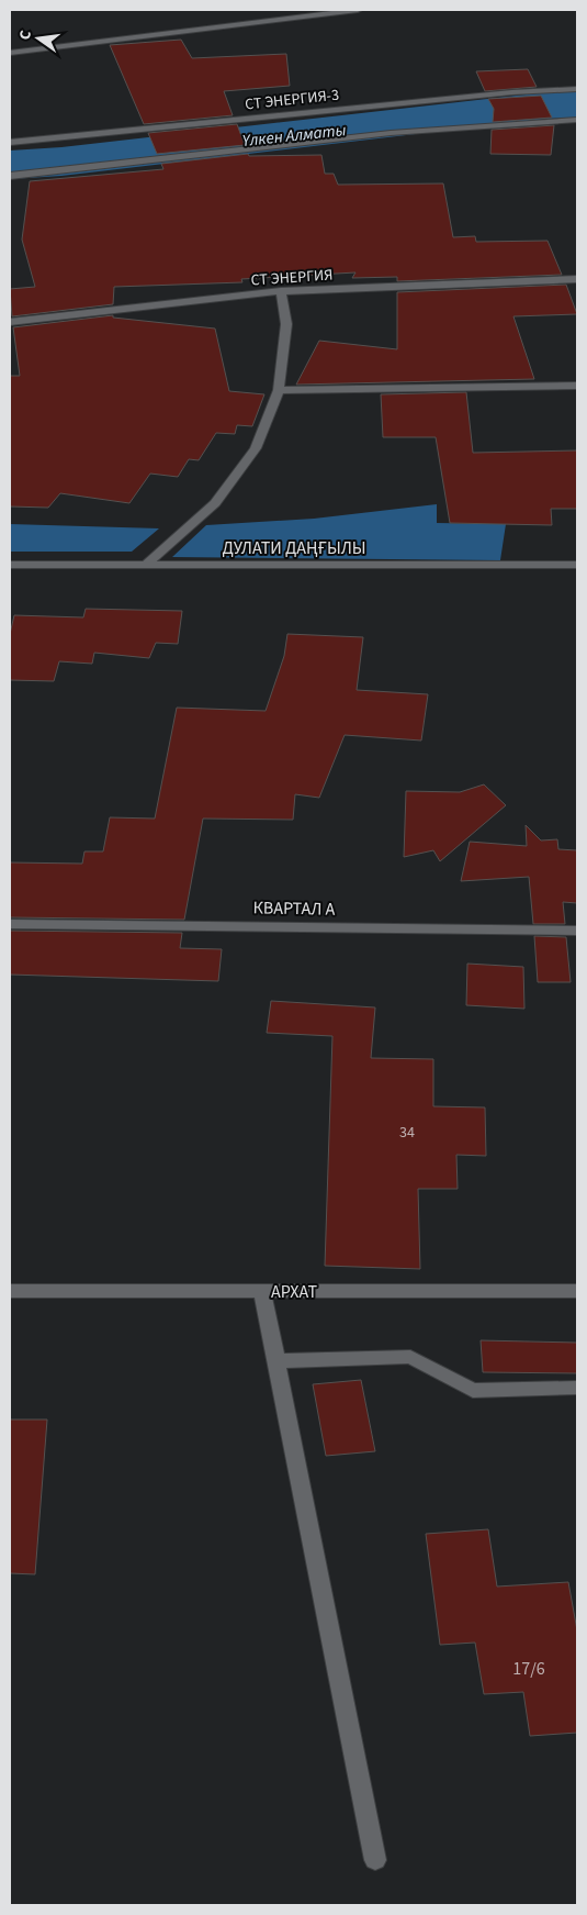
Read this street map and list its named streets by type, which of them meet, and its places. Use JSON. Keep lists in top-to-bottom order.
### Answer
{
  "streets": {
    "street": [
      "СТ ЭНЕРГИЯ-3",
      "СТ ЭНЕРГИЯ",
      "ДУЛАТИ ДАҢҒЫЛЫ",
      "КВАРТАЛ А",
      "АРХАТ"
    ]
  },
  "water": ["Үлкен Алматы"],
  "house_numbers": ["34", "17/6"],
  "north": "left"
}
